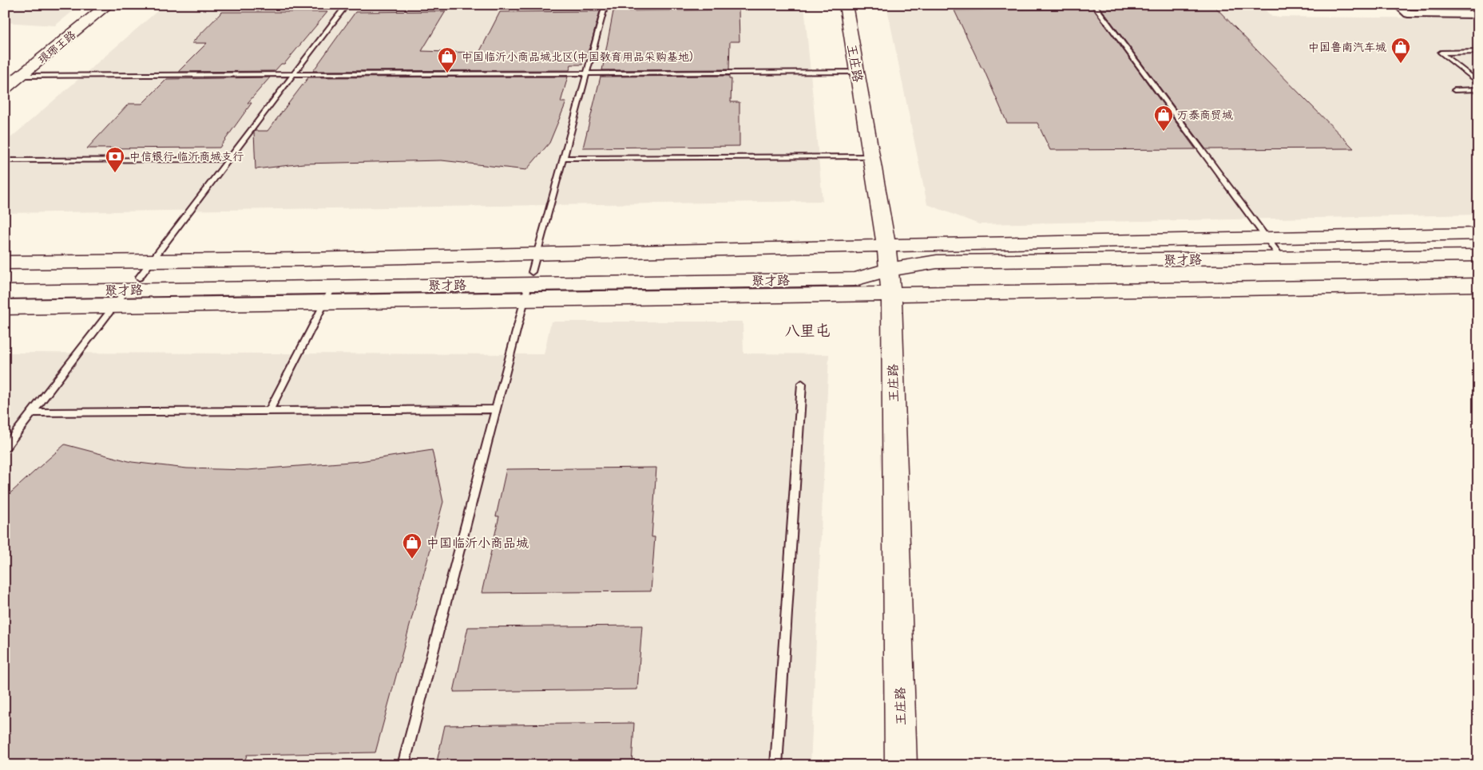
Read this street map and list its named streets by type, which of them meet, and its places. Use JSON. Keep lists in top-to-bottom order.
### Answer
{
  "streets": {
    "street": ["琅琊王路", "王庄路", "聚才路"]
  },
  "crossings": [
    ["王庄路", "聚才路"]
  ],
  "districts": ["八里屯"],
  "places": {
    "shop": [
      "中国鲁南汽车城",
      "中国临沂小商品城北区(中国教育用品采购基地)",
      "万泰商贸城",
      "中国临沂小商品城"
    ],
    "bank": ["中信银行 临沂商城支行"]
  }
}
